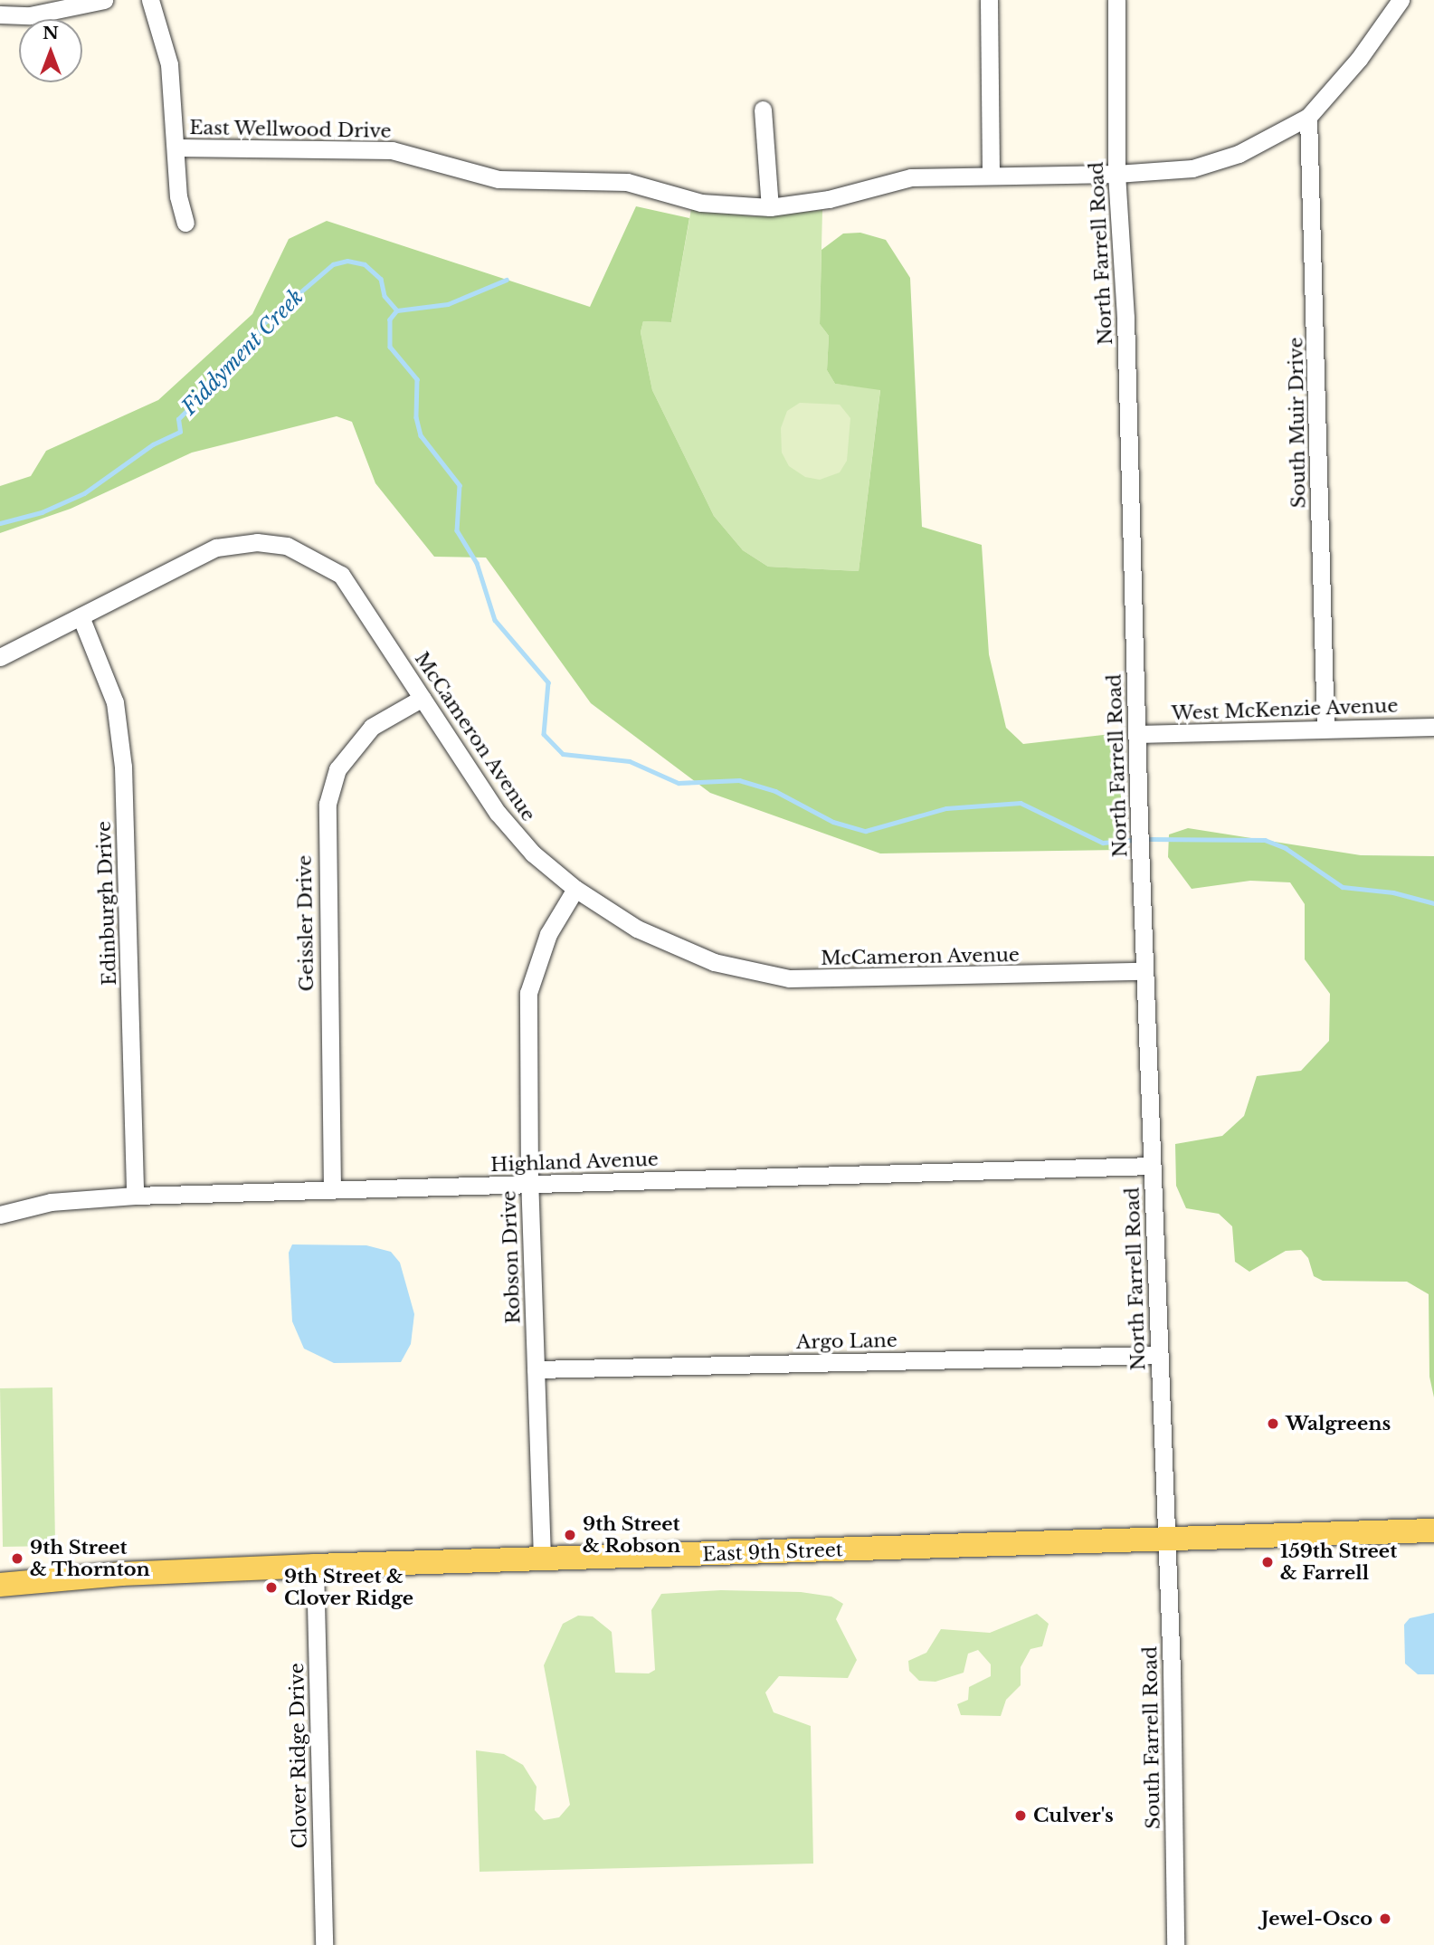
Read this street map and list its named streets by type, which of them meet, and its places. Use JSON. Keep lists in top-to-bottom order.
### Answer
{
  "streets": {
    "main road": ["East 9th Street"],
    "street": [
      "East Wellwood Drive",
      "North Farrell Road",
      "South Muir Drive",
      "West McKenzie Avenue",
      "McCameron Avenue",
      "Edinburgh Drive",
      "Geissler Drive",
      "Highland Avenue",
      "Robson Drive",
      "Argo Lane",
      "South Farrell Road",
      "Clover Ridge Drive"
    ]
  },
  "crossings": [
    ["East Wellwood Drive", "North Farrell Road"],
    ["East Wellwood Drive", "South Muir Drive"],
    ["North Farrell Road", "West McKenzie Avenue"],
    ["North Farrell Road", "McCameron Avenue"],
    ["North Farrell Road", "Highland Avenue"],
    ["North Farrell Road", "Argo Lane"],
    ["North Farrell Road", "East 9th Street"],
    ["North Farrell Road", "South Farrell Road"],
    ["South Muir Drive", "West McKenzie Avenue"],
    ["McCameron Avenue", "Edinburgh Drive"],
    ["McCameron Avenue", "Geissler Drive"],
    ["McCameron Avenue", "Robson Drive"],
    ["Edinburgh Drive", "Highland Avenue"],
    ["Geissler Drive", "Highland Avenue"],
    ["Highland Avenue", "Robson Drive"],
    ["Robson Drive", "Argo Lane"],
    ["Robson Drive", "East 9th Street"],
    ["East 9th Street", "South Farrell Road"],
    ["East 9th Street", "Clover Ridge Drive"]
  ],
  "water": ["Fiddyment Creek"],
  "places": [
    "Walgreens",
    "9th Street & Robson",
    "9th Street & Thornton",
    "159th Street & Farrell",
    "9th Street & Clover Ridge",
    "Culver's",
    "Jewel-Osco"
  ],
  "north": "top"
}
